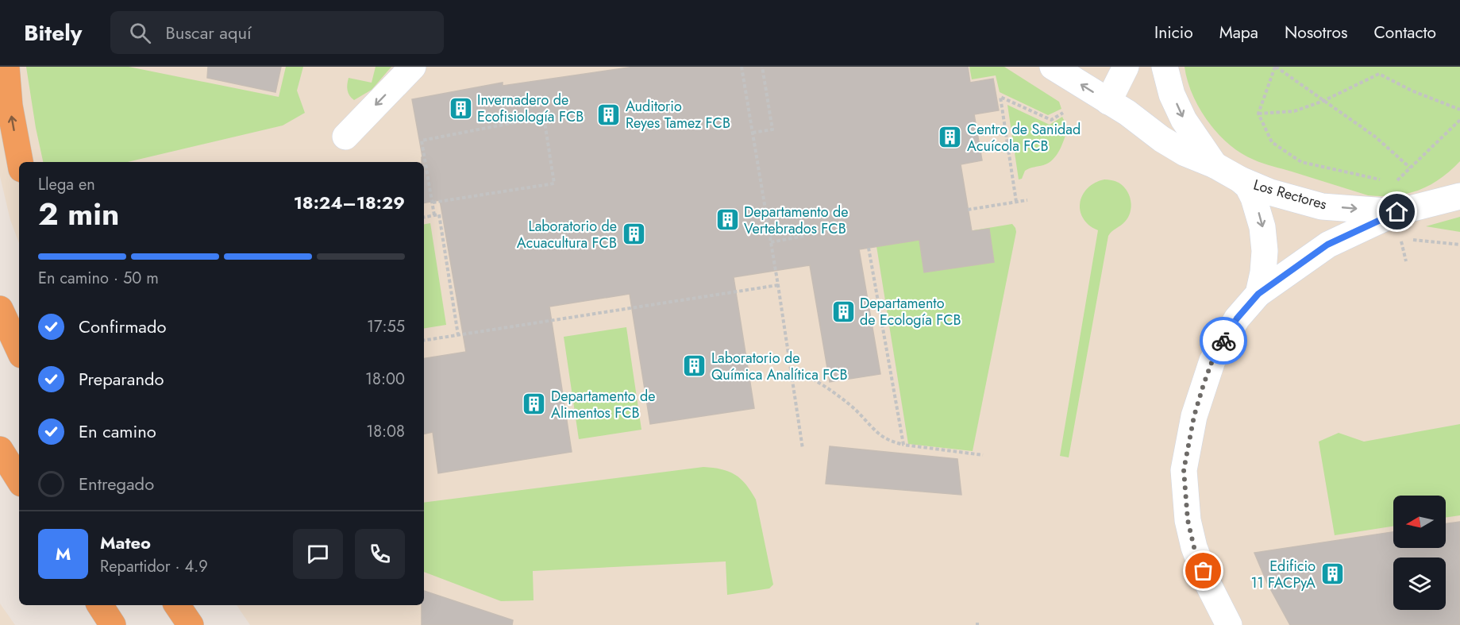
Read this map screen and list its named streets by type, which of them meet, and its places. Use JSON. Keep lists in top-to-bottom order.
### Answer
{
  "streets": {
    "street": ["Los Rectores"]
  },
  "places": {
    "building": [
      "Invernadero de Ecofisiología FCB",
      "Auditorio Reyes Tamez FCB",
      "Centro de Sanidad Acuícola FCB",
      "Departamento de Vertebrados FCB",
      "Laboratorio de Acuacultura FCB",
      "Departamento de Ecología FCB",
      "Laboratorio de Química Analítica FCB",
      "Departamento de Alimentos FCB",
      "Edificio 11 FACPyA"
    ]
  },
  "north": "left",
  "page": {
    "header": "Bitely",
    "search": "Buscar aquí",
    "nav": [
      "Inicio",
      "Mapa",
      "Nosotros",
      "Contacto"
    ],
    "heading": ["2 min", "Llega en", "18:24–18:29"],
    "panel": ["Mateo", "Repartidor · 4.9"],
    "bar": "En camino · 50 m",
    "list": [
      ["Confirmado", "17:55"],
      ["Preparando", "18:00"],
      ["En camino", "18:08"],
      "Entregado"
    ],
    "round": "M"
  }
}
